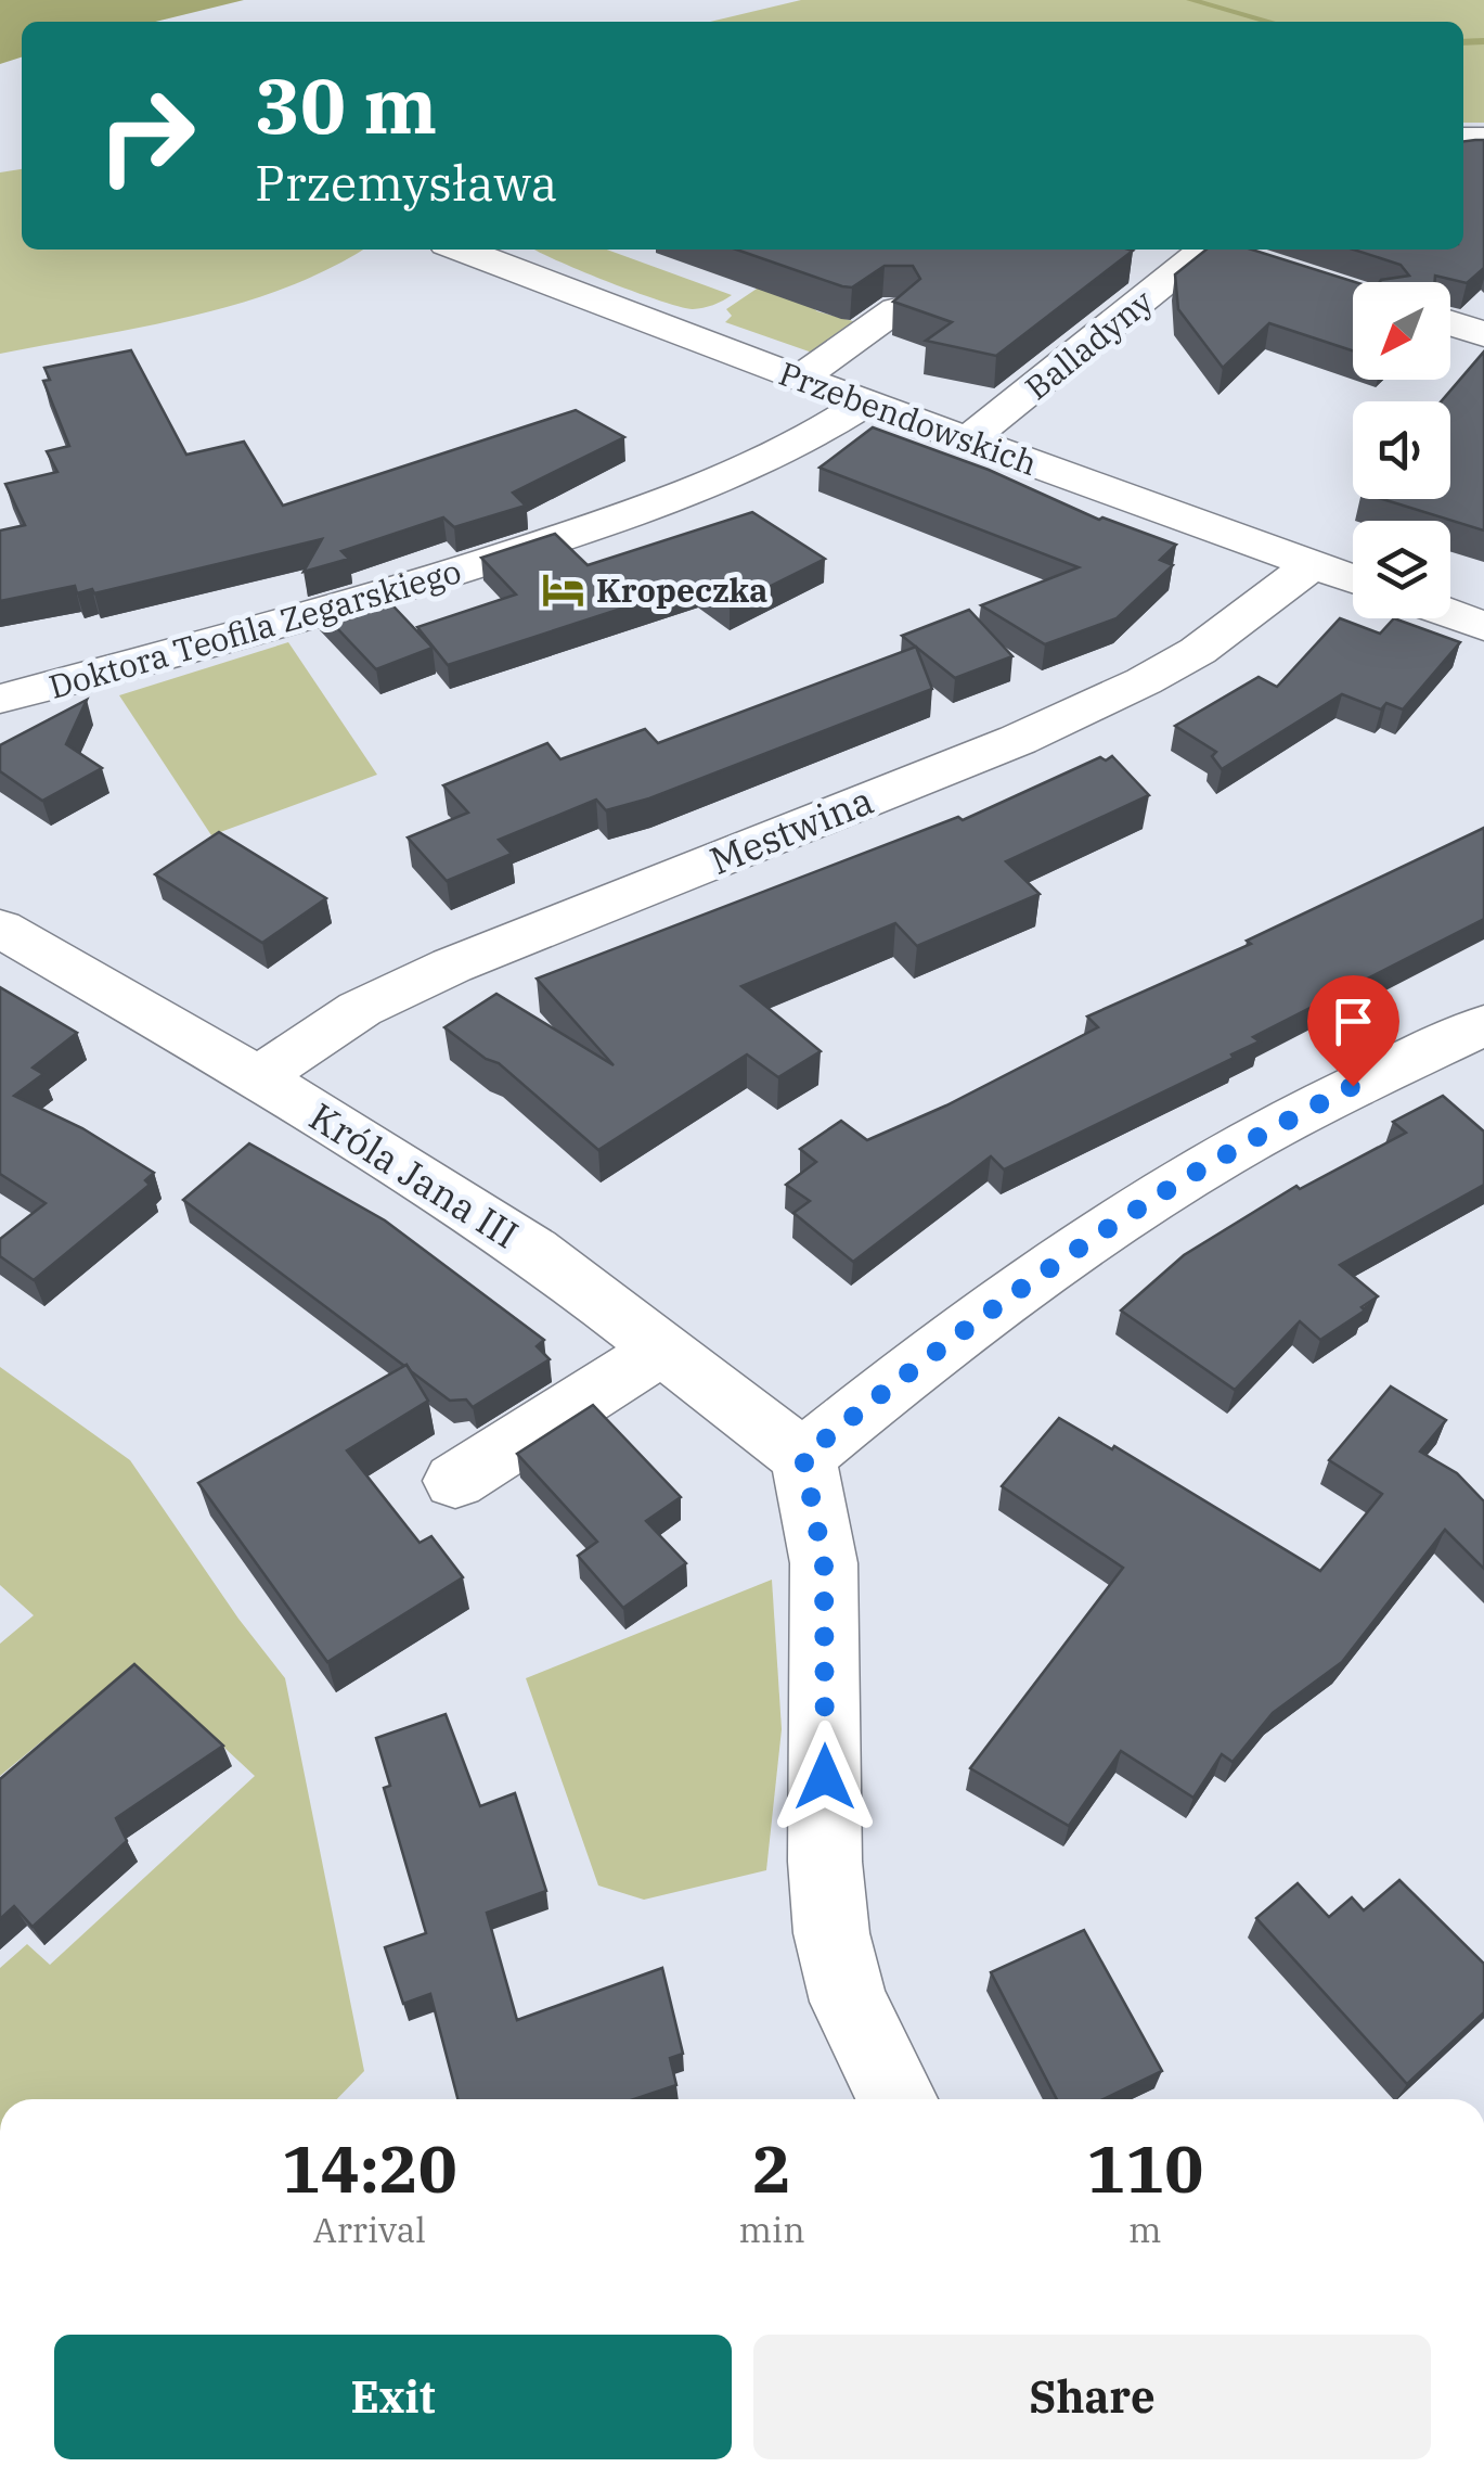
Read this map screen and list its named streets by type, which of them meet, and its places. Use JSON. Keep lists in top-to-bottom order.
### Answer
{
  "streets": {
    "street": [
      "Balladyny",
      "Przebendowskich",
      "Doktora Teofila Zegarskiego",
      "Mestwina",
      "Króla Jana III"
    ]
  },
  "crossings": [
    ["Balladyny", "Przebendowskich"],
    ["Przebendowskich", "Doktora Teofila Zegarskiego"],
    ["Przebendowskich", "Mestwina"],
    ["Mestwina", "Króla Jana III"]
  ],
  "places": {
    "hotel": ["Kropeczka"]
  },
  "north": "bottom left",
  "page": {
    "turn": ["30 m", "Przemysława"],
    "eta": [
      "14:20",
      "Arrival",
      "2",
      "min",
      "110",
      "m"
    ],
    "buttons": ["Exit", "Share"]
  }
}
